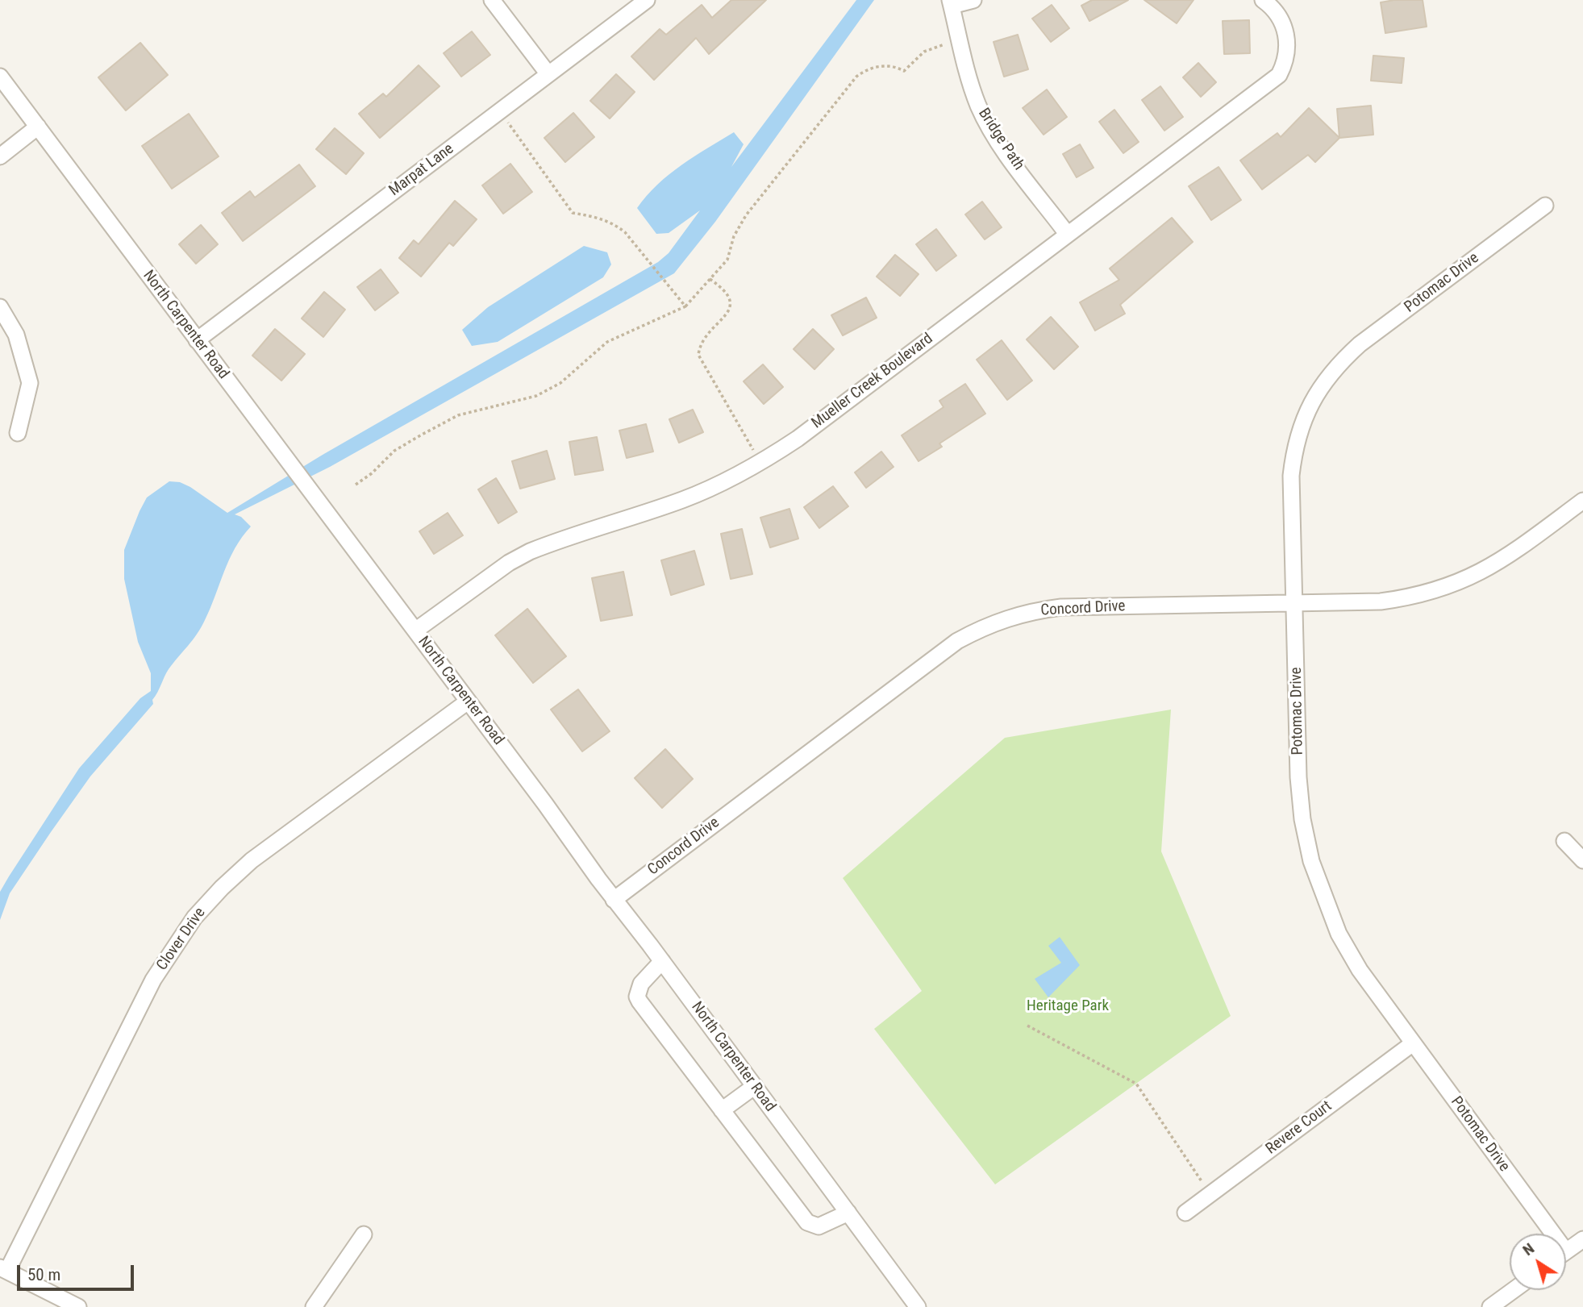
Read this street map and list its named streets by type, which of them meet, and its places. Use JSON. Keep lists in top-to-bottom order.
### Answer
{
  "streets": {
    "street": [
      "Bridge Path",
      "Marpat Lane",
      "Potomac Drive",
      "North Carpenter Road",
      "Mueller Creek Boulevard",
      "Concord Drive",
      "Clover Drive",
      "Revere Court"
    ]
  },
  "crossings": [
    ["Bridge Path", "Mueller Creek Boulevard"],
    ["Marpat Lane", "North Carpenter Road"],
    ["Potomac Drive", "Concord Drive"],
    ["Potomac Drive", "Revere Court"],
    ["North Carpenter Road", "Mueller Creek Boulevard"],
    ["North Carpenter Road", "Concord Drive"],
    ["North Carpenter Road", "Clover Drive"]
  ],
  "parks": ["Heritage Park"],
  "scale_bar": "50 m",
  "north": "top left"
}
